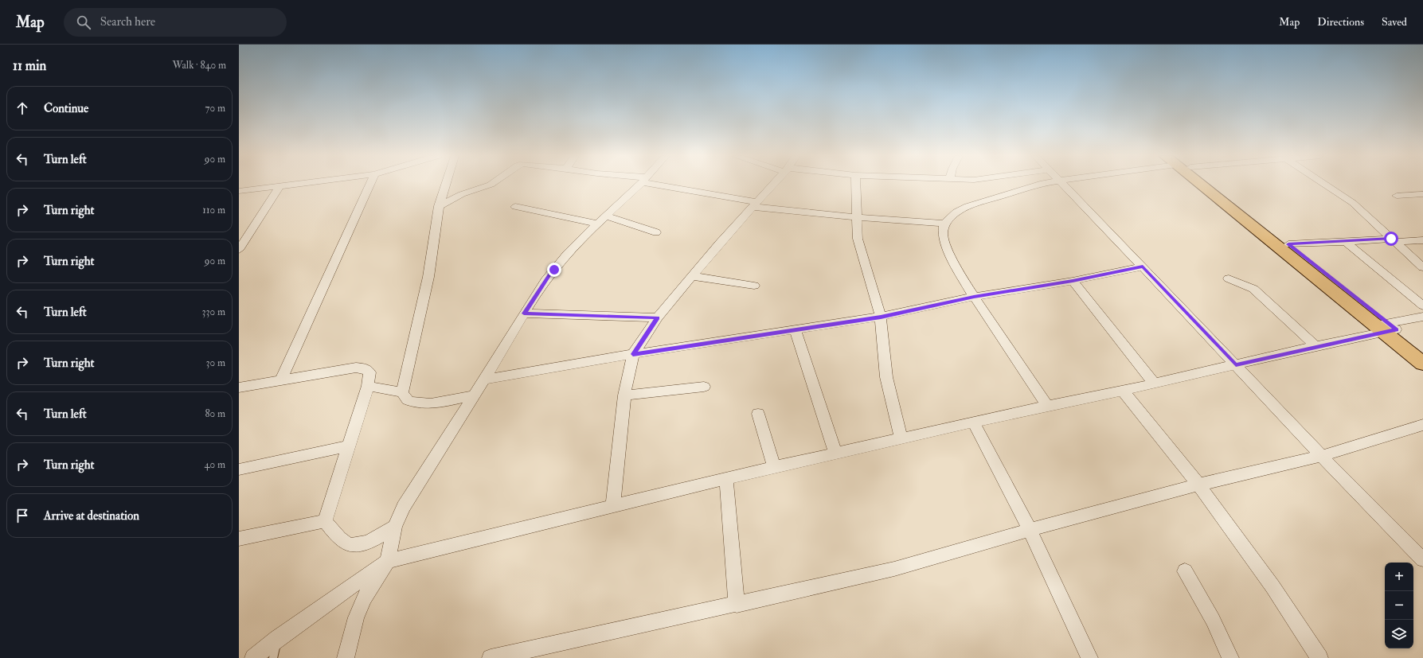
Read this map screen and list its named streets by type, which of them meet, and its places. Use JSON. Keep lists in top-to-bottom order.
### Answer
{
  "page": {
    "header": "Map",
    "search": "Search here",
    "nav": ["Map", "Directions", "Saved"],
    "heading": ["11 min", "Walk · 840 m"],
    "list": [
      ["Continue", "70 m"],
      ["Turn left", "90 m"],
      ["Turn right", "110 m"],
      ["Turn right", "90 m"],
      ["Turn left", "330 m"],
      ["Turn right", "30 m"],
      ["Turn left", "80 m"],
      ["Turn right", "40 m"],
      "Arrive at destination"
    ],
    "map_buttons": ["+", "−"]
  }
}
